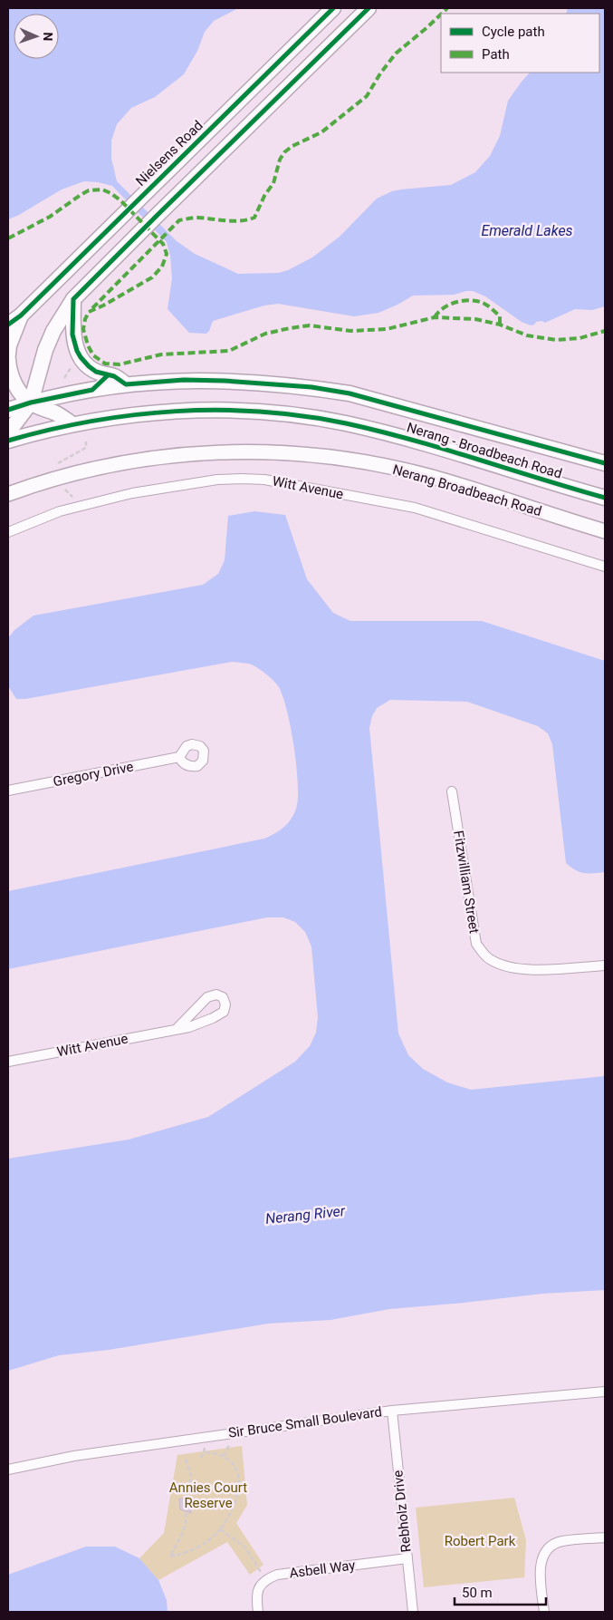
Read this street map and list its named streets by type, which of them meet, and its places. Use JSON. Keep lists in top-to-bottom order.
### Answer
{
  "streets": {
    "main road": ["Nielsens Road", "Nerang - Broadbeach Road"],
    "street": [
      "Witt Avenue",
      "Nerang Broadbeach Road",
      "Gregory Drive",
      "Fitzwilliam Street",
      "Sir Bruce Small Boulevard",
      "Rebholz Drive",
      "Asbell Way"
    ]
  },
  "crossings": [
    ["Sir Bruce Small Boulevard", "Rebholz Drive"],
    ["Rebholz Drive", "Asbell Way"]
  ],
  "water": ["Emerald Lakes", "Nerang River"],
  "parks": ["Annies Court Reserve", "Robert Park"],
  "legend": ["Cycle path", "Path"],
  "scale_bar": "50 m",
  "north": "right"
}
